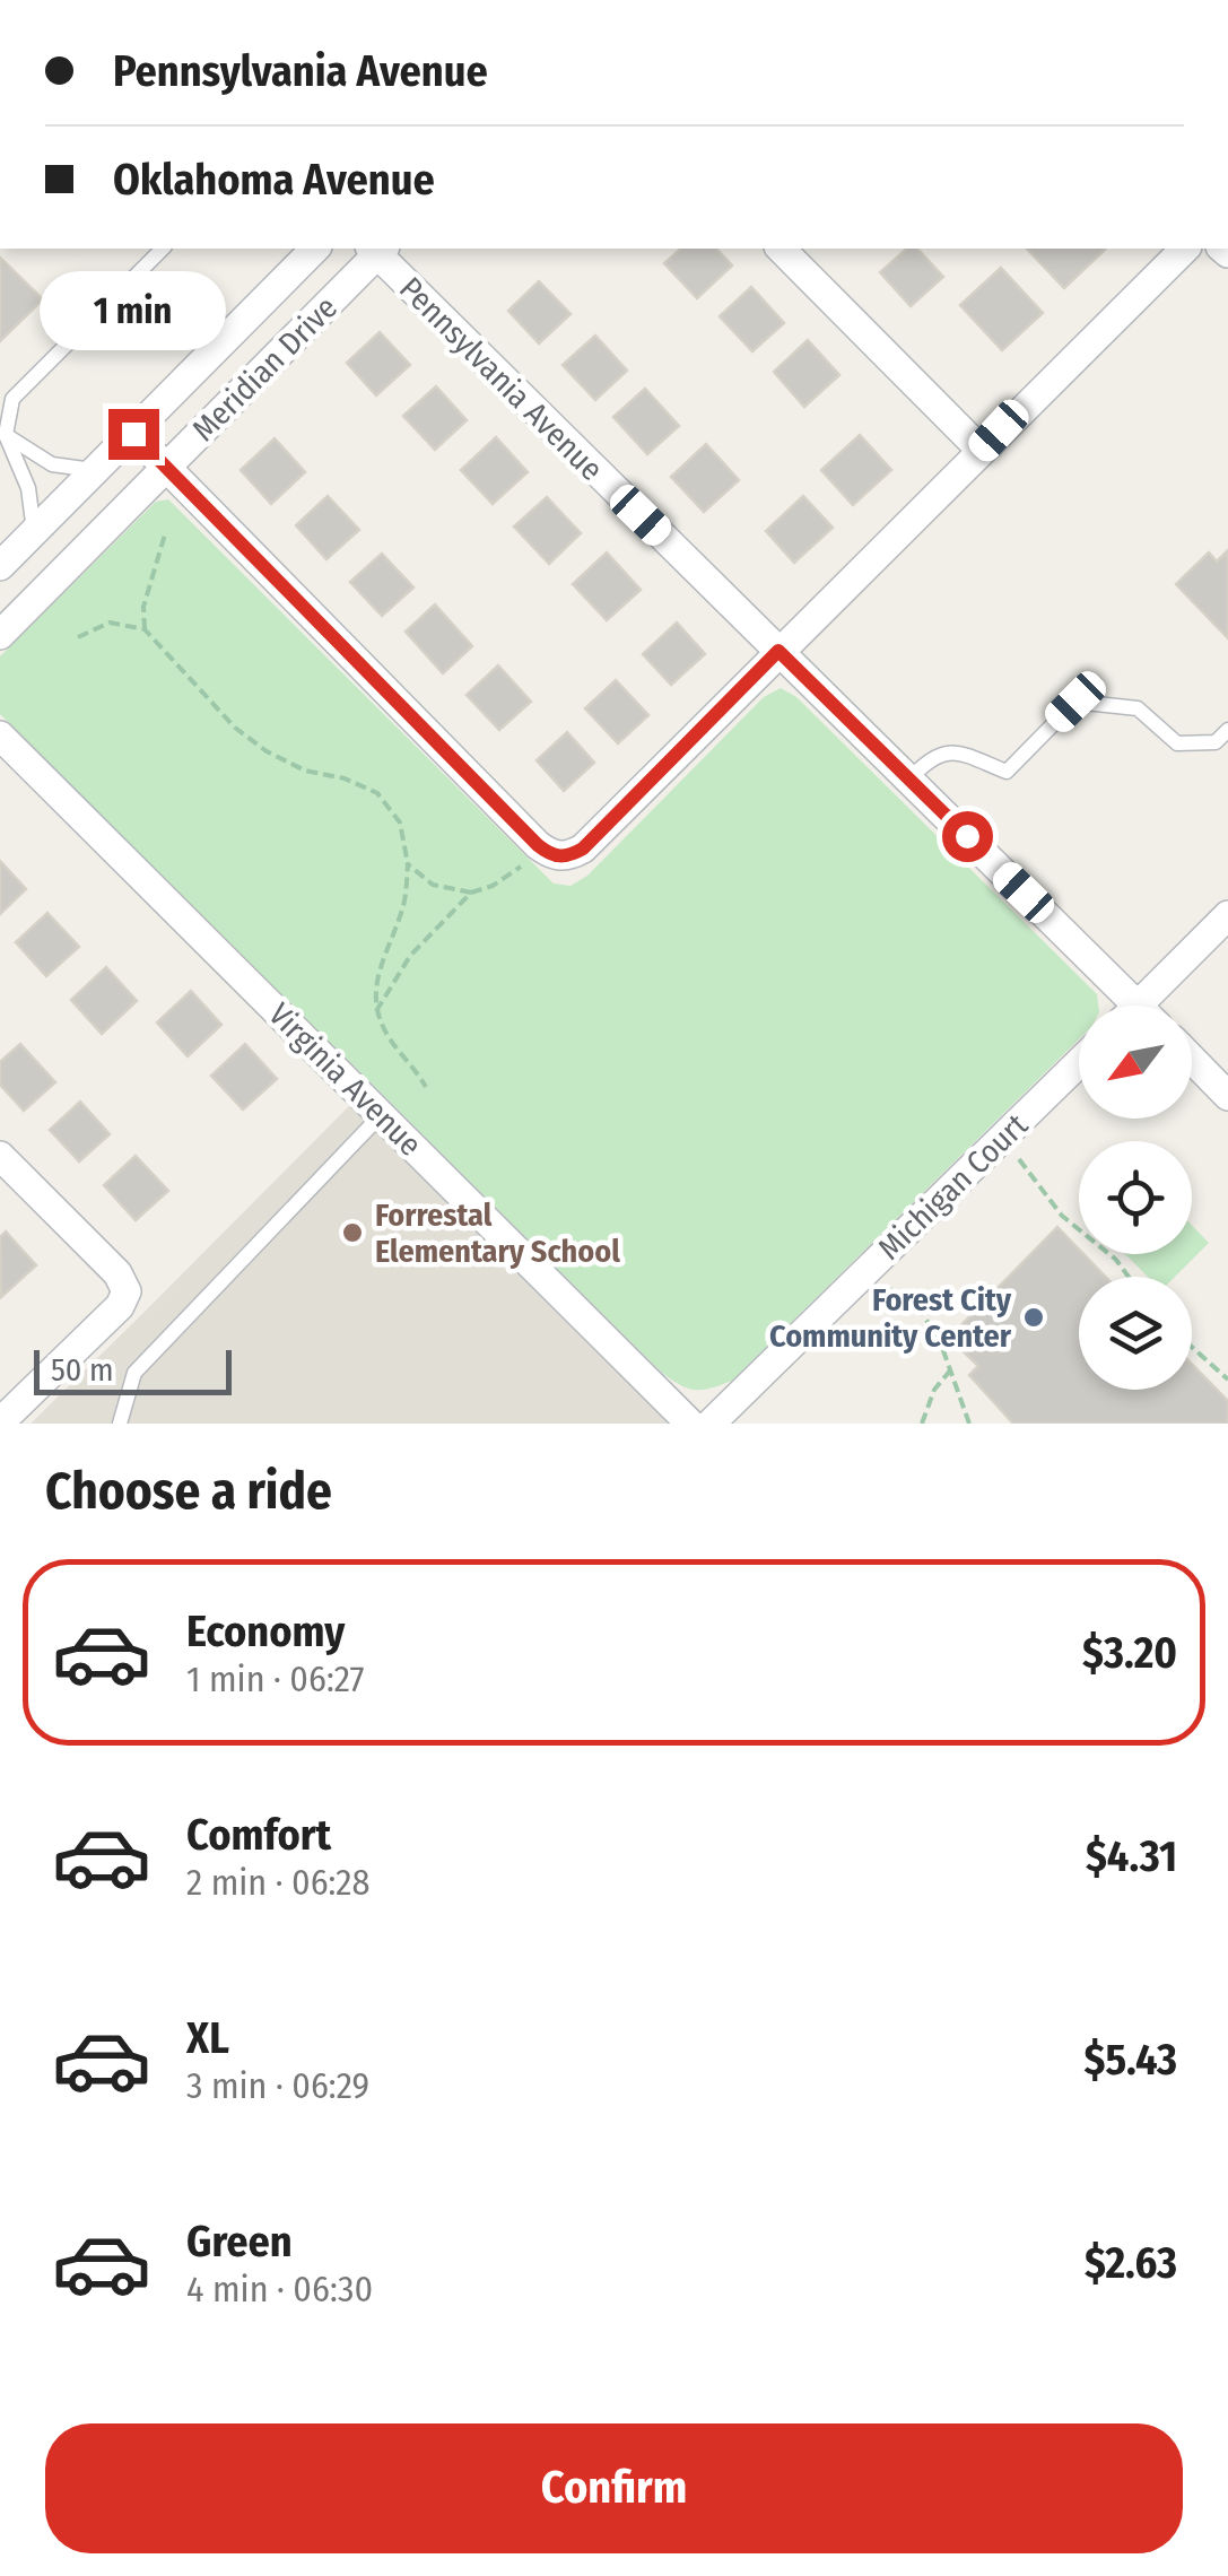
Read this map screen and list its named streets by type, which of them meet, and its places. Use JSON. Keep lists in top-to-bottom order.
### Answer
{
  "streets": {
    "street": [
      "Meridian Drive",
      "Pennsylvania Avenue",
      "Virginia Avenue",
      "Michigan Court"
    ]
  },
  "crossings": [
    ["Meridian Drive", "Pennsylvania Avenue"]
  ],
  "places": ["Forrestal Elementary School", "Forest City Community Center"],
  "scale_bar": "50 m",
  "north": "bottom left",
  "page": {
    "banner": ["Pennsylvania Avenue", "Oklahoma Avenue"],
    "bubble": "1 min",
    "scale": "50 m",
    "heading": "Choose a ride",
    "list": [
      {
        "name": "Economy",
        "note": "1 min · 06:27",
        "value": "$3.20"
      },
      {
        "name": "Comfort",
        "note": "2 min · 06:28",
        "value": "$4.31"
      },
      {
        "name": "XL",
        "note": "3 min · 06:29",
        "value": "$5.43"
      },
      {
        "name": "Green",
        "note": "4 min · 06:30",
        "value": "$2.63"
      }
    ],
    "buttons": "Confirm"
  }
}
